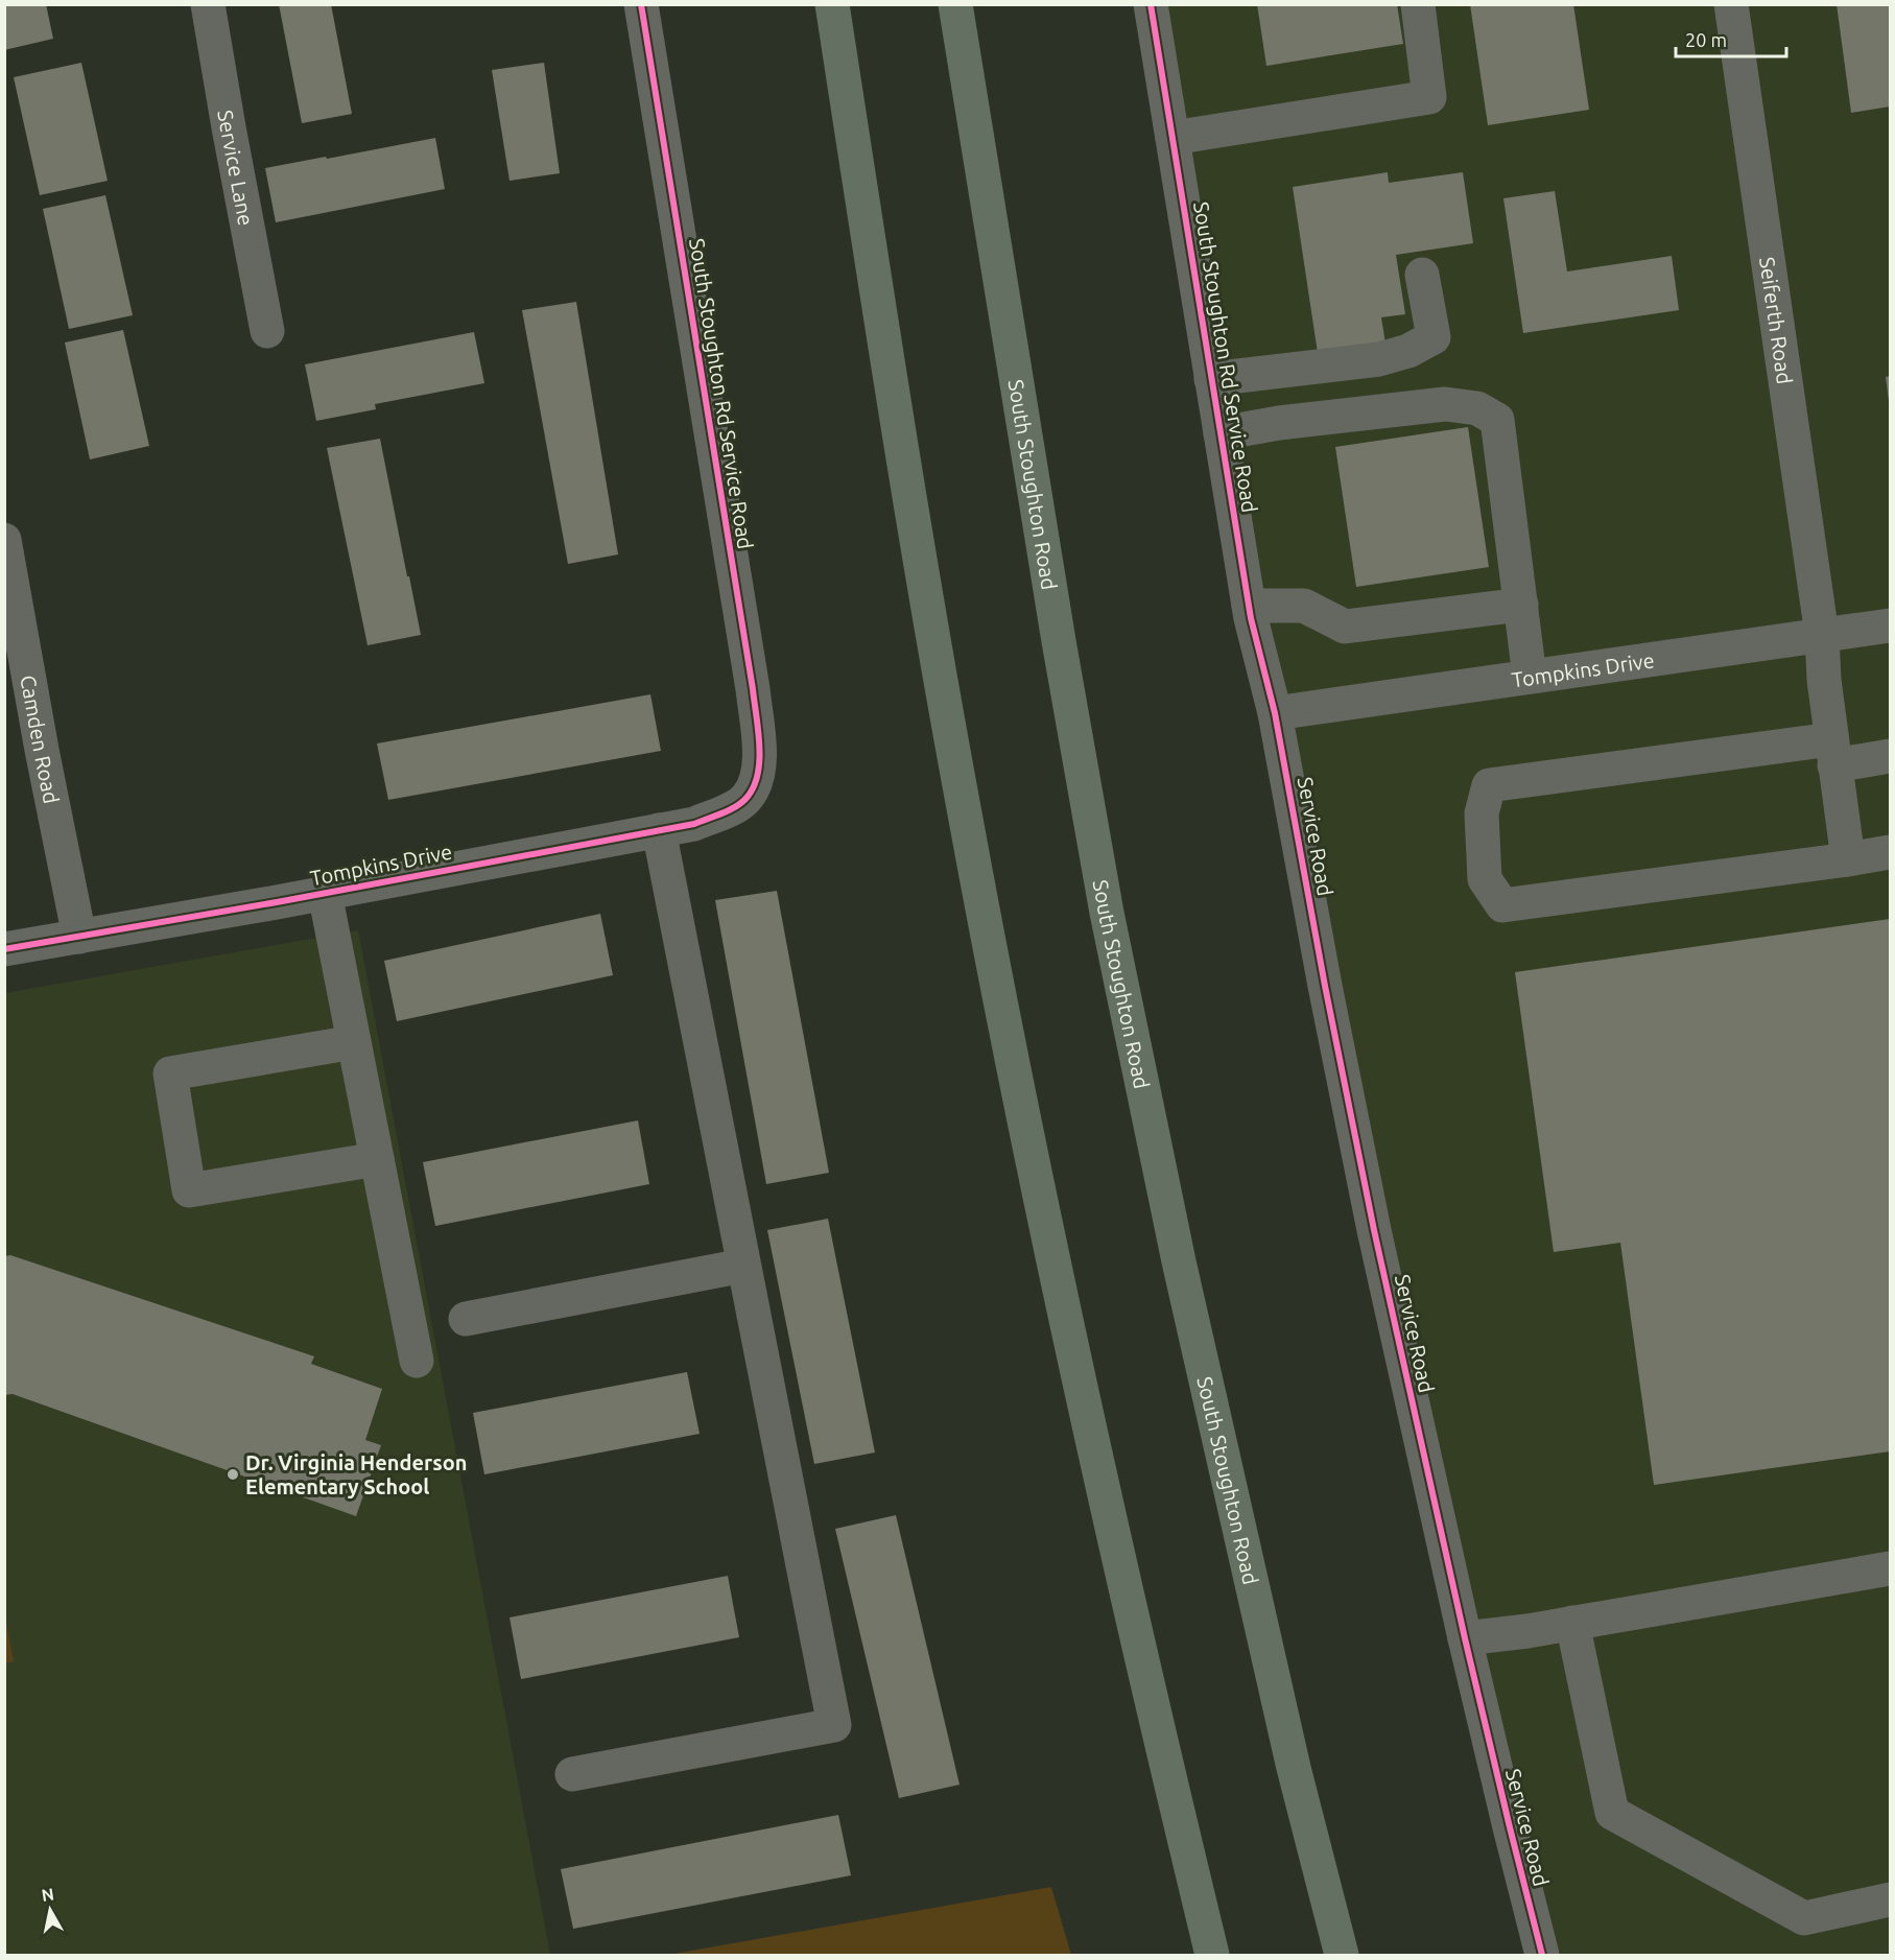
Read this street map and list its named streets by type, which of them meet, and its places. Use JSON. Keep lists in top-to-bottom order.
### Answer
{
  "streets": {
    "main road": ["South Stoughton Road"],
    "street": [
      "Service Lane",
      "Seiferth Road",
      "South Stoughton Rd Service Road",
      "Tompkins Drive",
      "Camden Road",
      "Service Road"
    ]
  },
  "crossings": [
    ["Seiferth Road", "Tompkins Drive"],
    ["South Stoughton Rd Service Road", "Tompkins Drive"],
    ["South Stoughton Rd Service Road", "Service Road"],
    ["Tompkins Drive", "Camden Road"],
    ["Tompkins Drive", "Service Road"]
  ],
  "places": ["Dr. Virginia Henderson Elementary School"],
  "scale_bar": "20 m",
  "north": "top"
}
